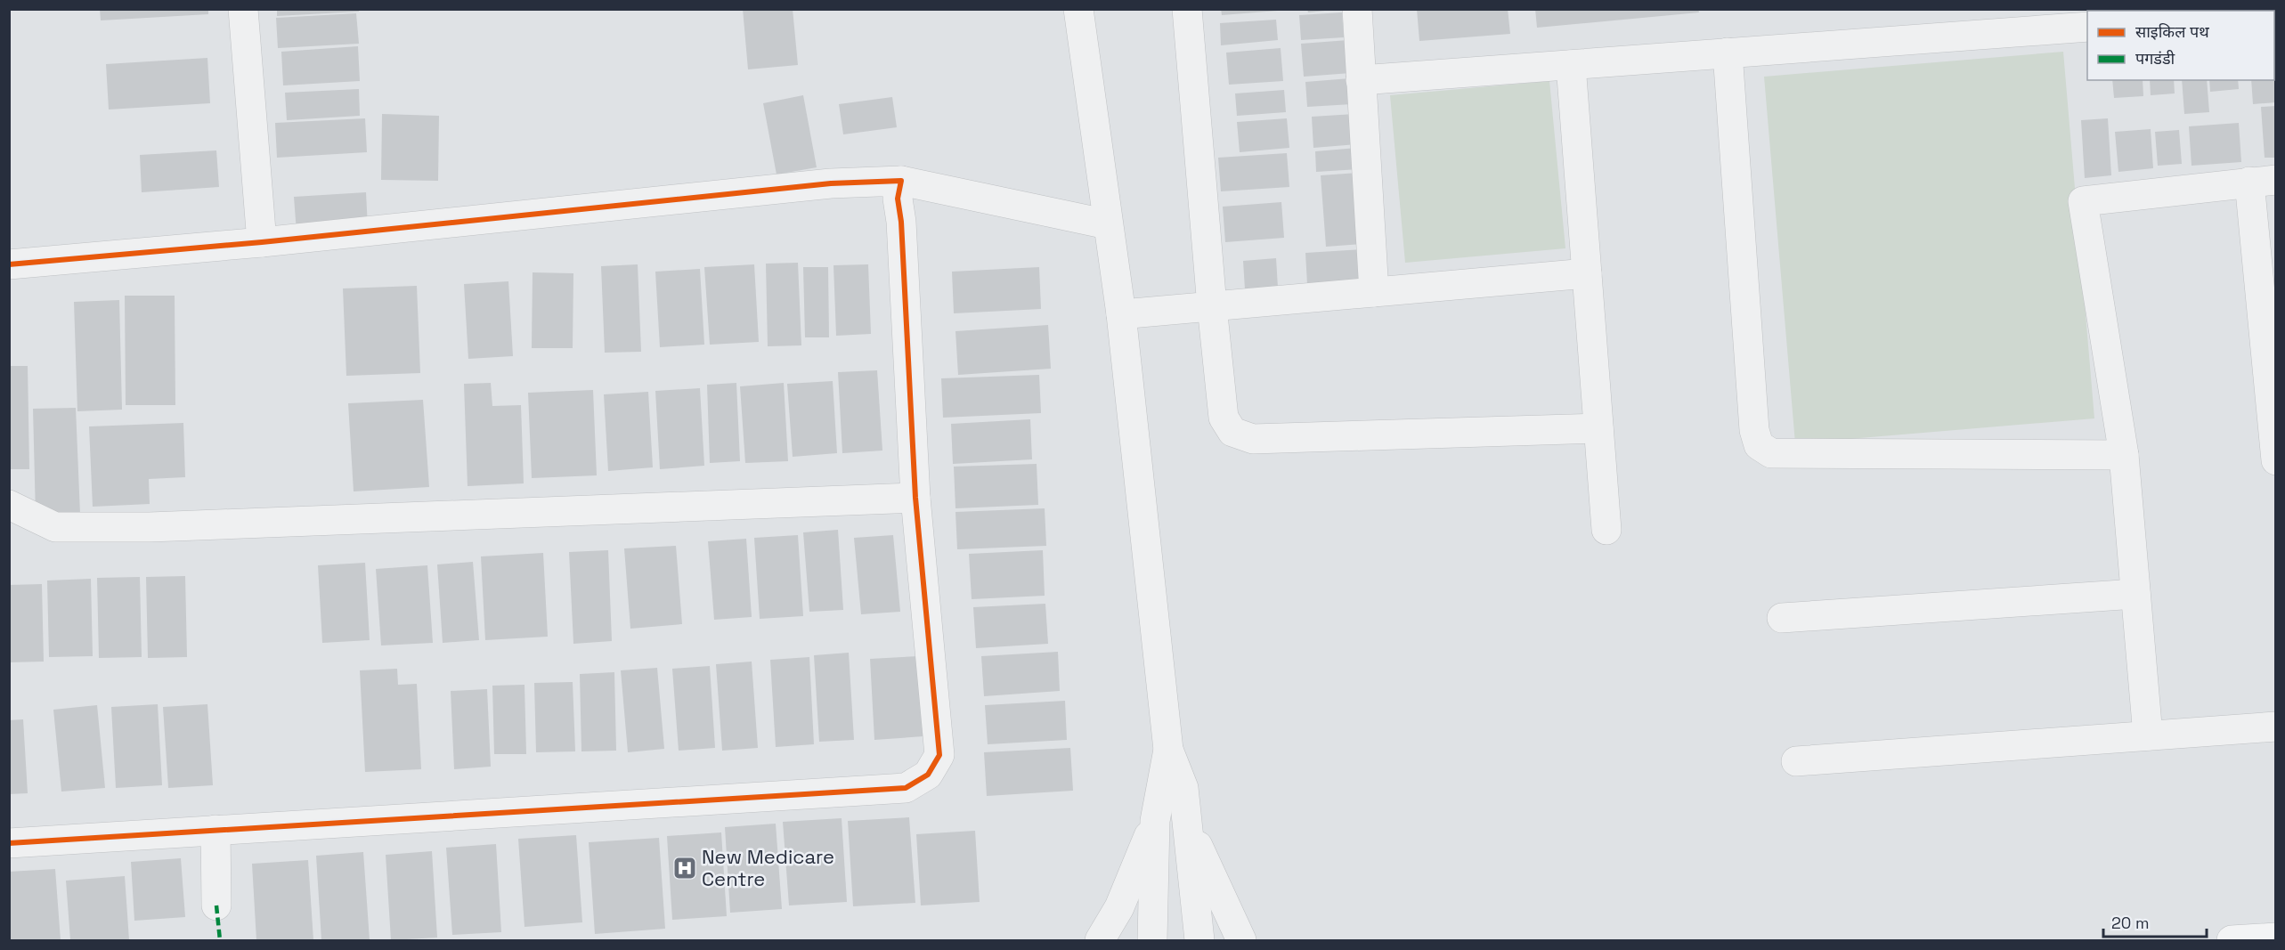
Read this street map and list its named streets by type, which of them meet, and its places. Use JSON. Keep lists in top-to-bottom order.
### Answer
{
  "places": {
    "hospital": ["New Medicare Centre"]
  },
  "legend": ["साइकिल पथ", "पगडंडी"],
  "scale_bar": "20 m"
}
